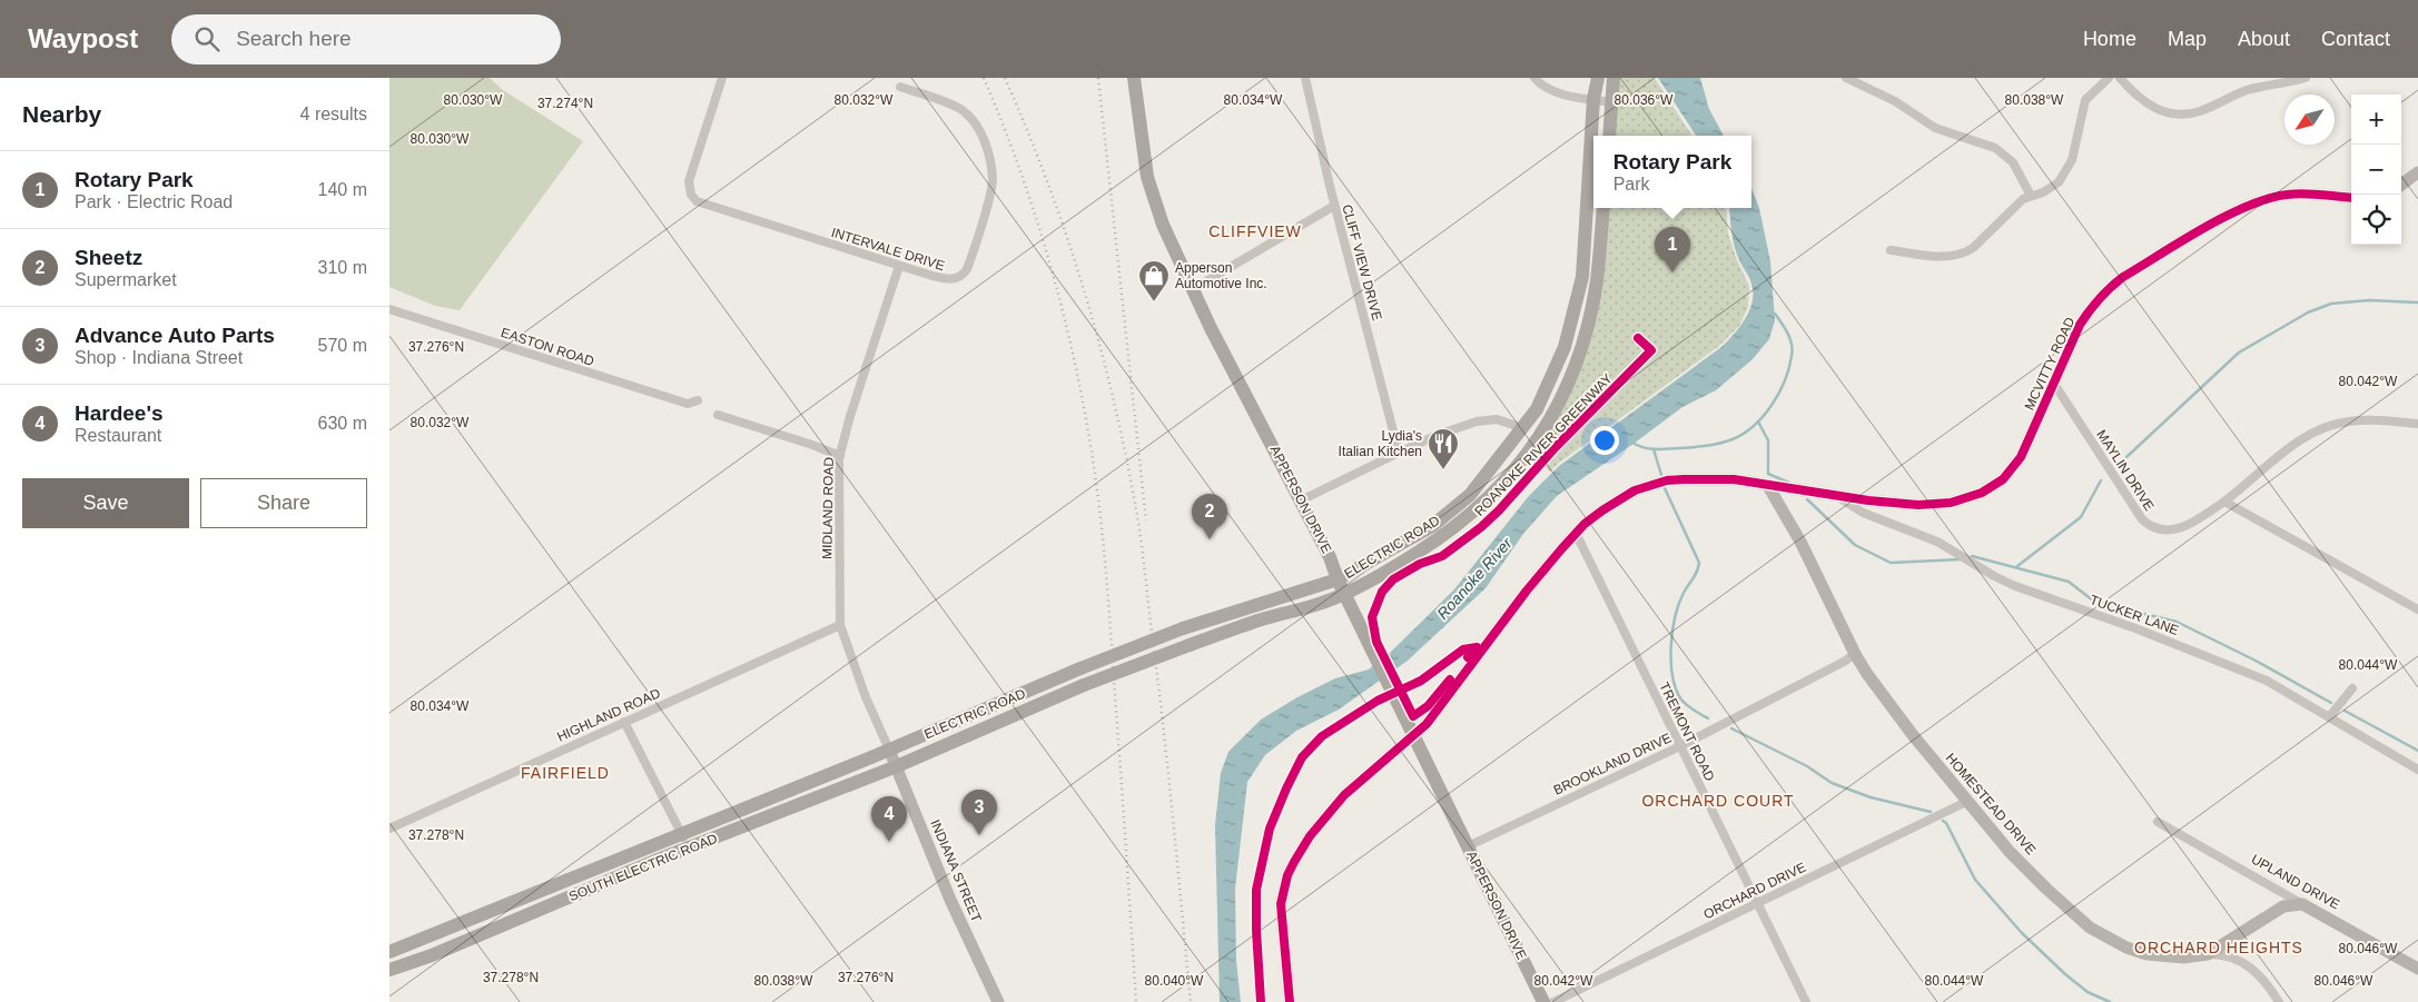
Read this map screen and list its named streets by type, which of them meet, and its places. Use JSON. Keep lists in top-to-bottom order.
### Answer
{
  "streets": {
    "main road": ["APPERSON DRIVE", "ELECTRIC ROAD", "SOUTH ELECTRIC ROAD"],
    "street": [
      "INTERVALE DRIVE",
      "CLIFF VIEW DRIVE",
      "EASTON ROAD",
      "MCVITTY ROAD",
      "MAYLIN DRIVE",
      "MIDLAND ROAD",
      "TUCKER LANE",
      "HIGHLAND ROAD",
      "TREMONT ROAD",
      "BROOKLAND DRIVE",
      "HOMESTEAD DRIVE",
      "INDIANA STREET",
      "UPLAND DRIVE",
      "ORCHARD DRIVE"
    ],
    "cycle path": ["ROANOKE RIVER GREENWAY"]
  },
  "crossings": [
    ["INTERVALE DRIVE", "MIDLAND ROAD"],
    ["MCVITTY ROAD", "MAYLIN DRIVE"],
    ["MCVITTY ROAD", "APPERSON DRIVE"],
    ["MCVITTY ROAD", "TUCKER LANE"],
    ["MCVITTY ROAD", "TREMONT ROAD"],
    ["MCVITTY ROAD", "HOMESTEAD DRIVE"],
    ["APPERSON DRIVE", "ELECTRIC ROAD"],
    ["APPERSON DRIVE", "BROOKLAND DRIVE"],
    ["MIDLAND ROAD", "ELECTRIC ROAD"],
    ["MIDLAND ROAD", "HIGHLAND ROAD"],
    ["MIDLAND ROAD", "SOUTH ELECTRIC ROAD"],
    ["MIDLAND ROAD", "INDIANA STREET"],
    ["ELECTRIC ROAD", "SOUTH ELECTRIC ROAD"],
    ["ELECTRIC ROAD", "INDIANA STREET"],
    ["TREMONT ROAD", "BROOKLAND DRIVE"],
    ["TREMONT ROAD", "ORCHARD DRIVE"],
    ["BROOKLAND DRIVE", "HOMESTEAD DRIVE"],
    ["HOMESTEAD DRIVE", "UPLAND DRIVE"],
    ["HOMESTEAD DRIVE", "ORCHARD DRIVE"],
    ["SOUTH ELECTRIC ROAD", "INDIANA STREET"]
  ],
  "districts": [
    "CLIFFVIEW",
    "FAIRFIELD",
    "ORCHARD COURT",
    "ORCHARD HEIGHTS"
  ],
  "water": ["Roanoke River"],
  "places": {
    "shop": ["Apperson Automotive Inc."],
    "restaurant": ["Lydia's Italian Kitchen"]
  },
  "north": "bottom left",
  "page": {
    "header": "Waypost",
    "search": "Search here",
    "nav": [
      "Home",
      "Map",
      "About",
      "Contact"
    ],
    "heading": ["Nearby", "4 results"],
    "map_buttons": ["+", "−"],
    "popup": ["Rotary Park", "Park"],
    "list": [
      {
        "mark": "1",
        "name": "Rotary Park",
        "note": "Park · Electric Road",
        "value": "140 m"
      },
      {
        "mark": "2",
        "name": "Sheetz",
        "note": "Supermarket",
        "value": "310 m"
      },
      {
        "mark": "3",
        "name": "Advance Auto Parts",
        "note": "Shop · Indiana Street",
        "value": "570 m"
      },
      {
        "mark": "4",
        "name": "Hardee's",
        "note": "Restaurant",
        "value": "630 m"
      }
    ],
    "pins": [
      "1",
      "2",
      "3",
      "4"
    ],
    "buttons": ["Save", "Share"]
  },
  "coordinates": [
    "80.030°W",
    "80.032°W",
    "80.034°W",
    "80.036°W",
    "80.038°W",
    "37.274°N",
    "37.276°N",
    "80.042°W",
    "80.044°W",
    "37.278°N",
    "80.046°W",
    "80.040°W"
  ]
}
